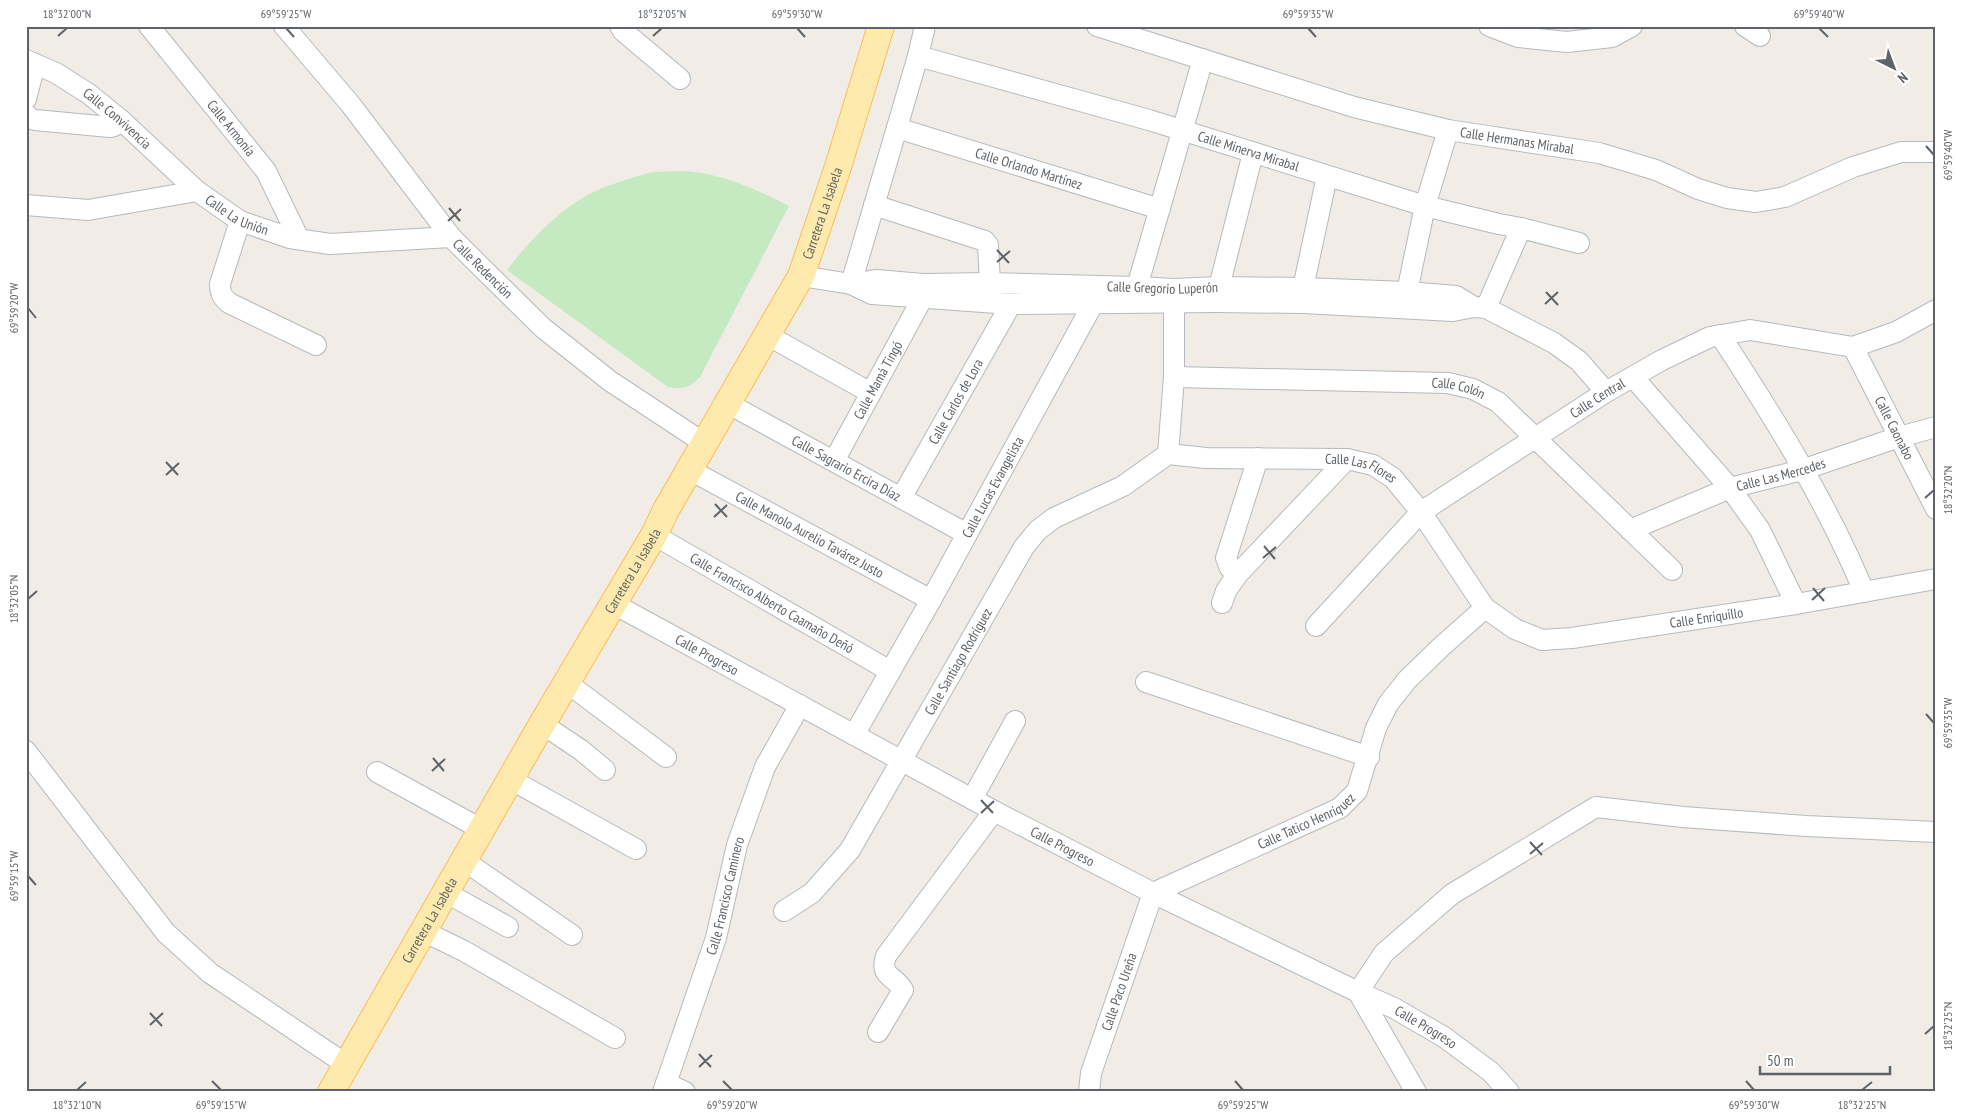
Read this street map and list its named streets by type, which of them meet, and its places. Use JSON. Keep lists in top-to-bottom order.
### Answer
{
  "streets": {
    "main road": ["Carretera La Isabela"],
    "street": [
      "Calle Convivencia",
      "Calle Armonía",
      "Calle Hermanas Mirabal",
      "Calle Minerva Mirabal",
      "Calle Orlando Martínez",
      "Calle La Unión",
      "Calle Redención",
      "Calle Gregorio Luperón",
      "Calle Mamá Tingó",
      "Calle Colón",
      "Calle Central",
      "Calle Carlos de Lora",
      "Calle Caonabo",
      "Calle Sagrario Ercira Díaz",
      "Calle Las Flores",
      "Calle Las Mercedes",
      "Calle Lucas Evangelista",
      "Calle Manolo Aurelio Tavárez Justo",
      "Calle Francisco Alberto Caamaño Deñó",
      "Calle Enriquillo",
      "Calle Progreso",
      "Calle Santiago Rodríguez",
      "Calle Tatico Henríquez",
      "Calle Francisco Caminero",
      "Calle Paco Ureña"
    ]
  },
  "crossings": [
    ["Calle Convivencia", "Calle La Unión"],
    ["Calle Armonía", "Calle La Unión"],
    ["Calle La Unión", "Calle Redención"],
    ["Carretera La Isabela", "Calle Redención"],
    ["Carretera La Isabela", "Calle Gregorio Luperón"],
    ["Carretera La Isabela", "Calle Sagrario Ercira Díaz"],
    ["Carretera La Isabela", "Calle Manolo Aurelio Tavárez Justo"],
    ["Carretera La Isabela", "Calle Francisco Alberto Caamaño Deñó"],
    ["Carretera La Isabela", "Calle Progreso"],
    ["Calle Gregorio Luperón", "Calle Mamá Tingó"],
    ["Calle Gregorio Luperón", "Calle Central"],
    ["Calle Gregorio Luperón", "Calle Carlos de Lora"],
    ["Calle Gregorio Luperón", "Calle Lucas Evangelista"],
    ["Calle Mamá Tingó", "Calle Sagrario Ercira Díaz"],
    ["Calle Colón", "Calle Central"],
    ["Calle Colón", "Calle Las Mercedes"],
    ["Calle Central", "Calle Caonabo"],
    ["Calle Central", "Calle Las Flores"],
    ["Calle Carlos de Lora", "Calle Sagrario Ercira Díaz"],
    ["Calle Caonabo", "Calle Las Mercedes"],
    ["Calle Sagrario Ercira Díaz", "Calle Lucas Evangelista"],
    ["Calle Las Flores", "Calle Enriquillo"],
    ["Calle Las Flores", "Calle Santiago Rodríguez"],
    ["Calle Las Flores", "Calle Tatico Henríquez"],
    ["Calle Lucas Evangelista", "Calle Manolo Aurelio Tavárez Justo"],
    ["Calle Lucas Evangelista", "Calle Francisco Alberto Caamaño Deñó"],
    ["Calle Lucas Evangelista", "Calle Progreso"],
    ["Calle Enriquillo", "Calle Tatico Henríquez"],
    ["Calle Progreso", "Calle Santiago Rodríguez"],
    ["Calle Progreso", "Calle Tatico Henríquez"],
    ["Calle Progreso", "Calle Francisco Caminero"],
    ["Calle Progreso", "Calle Paco Ureña"],
    ["Calle Tatico Henríquez", "Calle Paco Ureña"]
  ],
  "scale_bar": "50 m",
  "north": "bottom right",
  "coordinates": [
    "18°32'00\"N",
    "69°59'25\"W",
    "18°32'05\"N",
    "69°59'30\"W",
    "69°59'35\"W",
    "69°59'40\"W",
    "69°59'20\"W",
    "18°32'20\"N",
    "69°59'15\"W",
    "18°32'25\"N",
    "18°32'10\"N"
  ]
}
